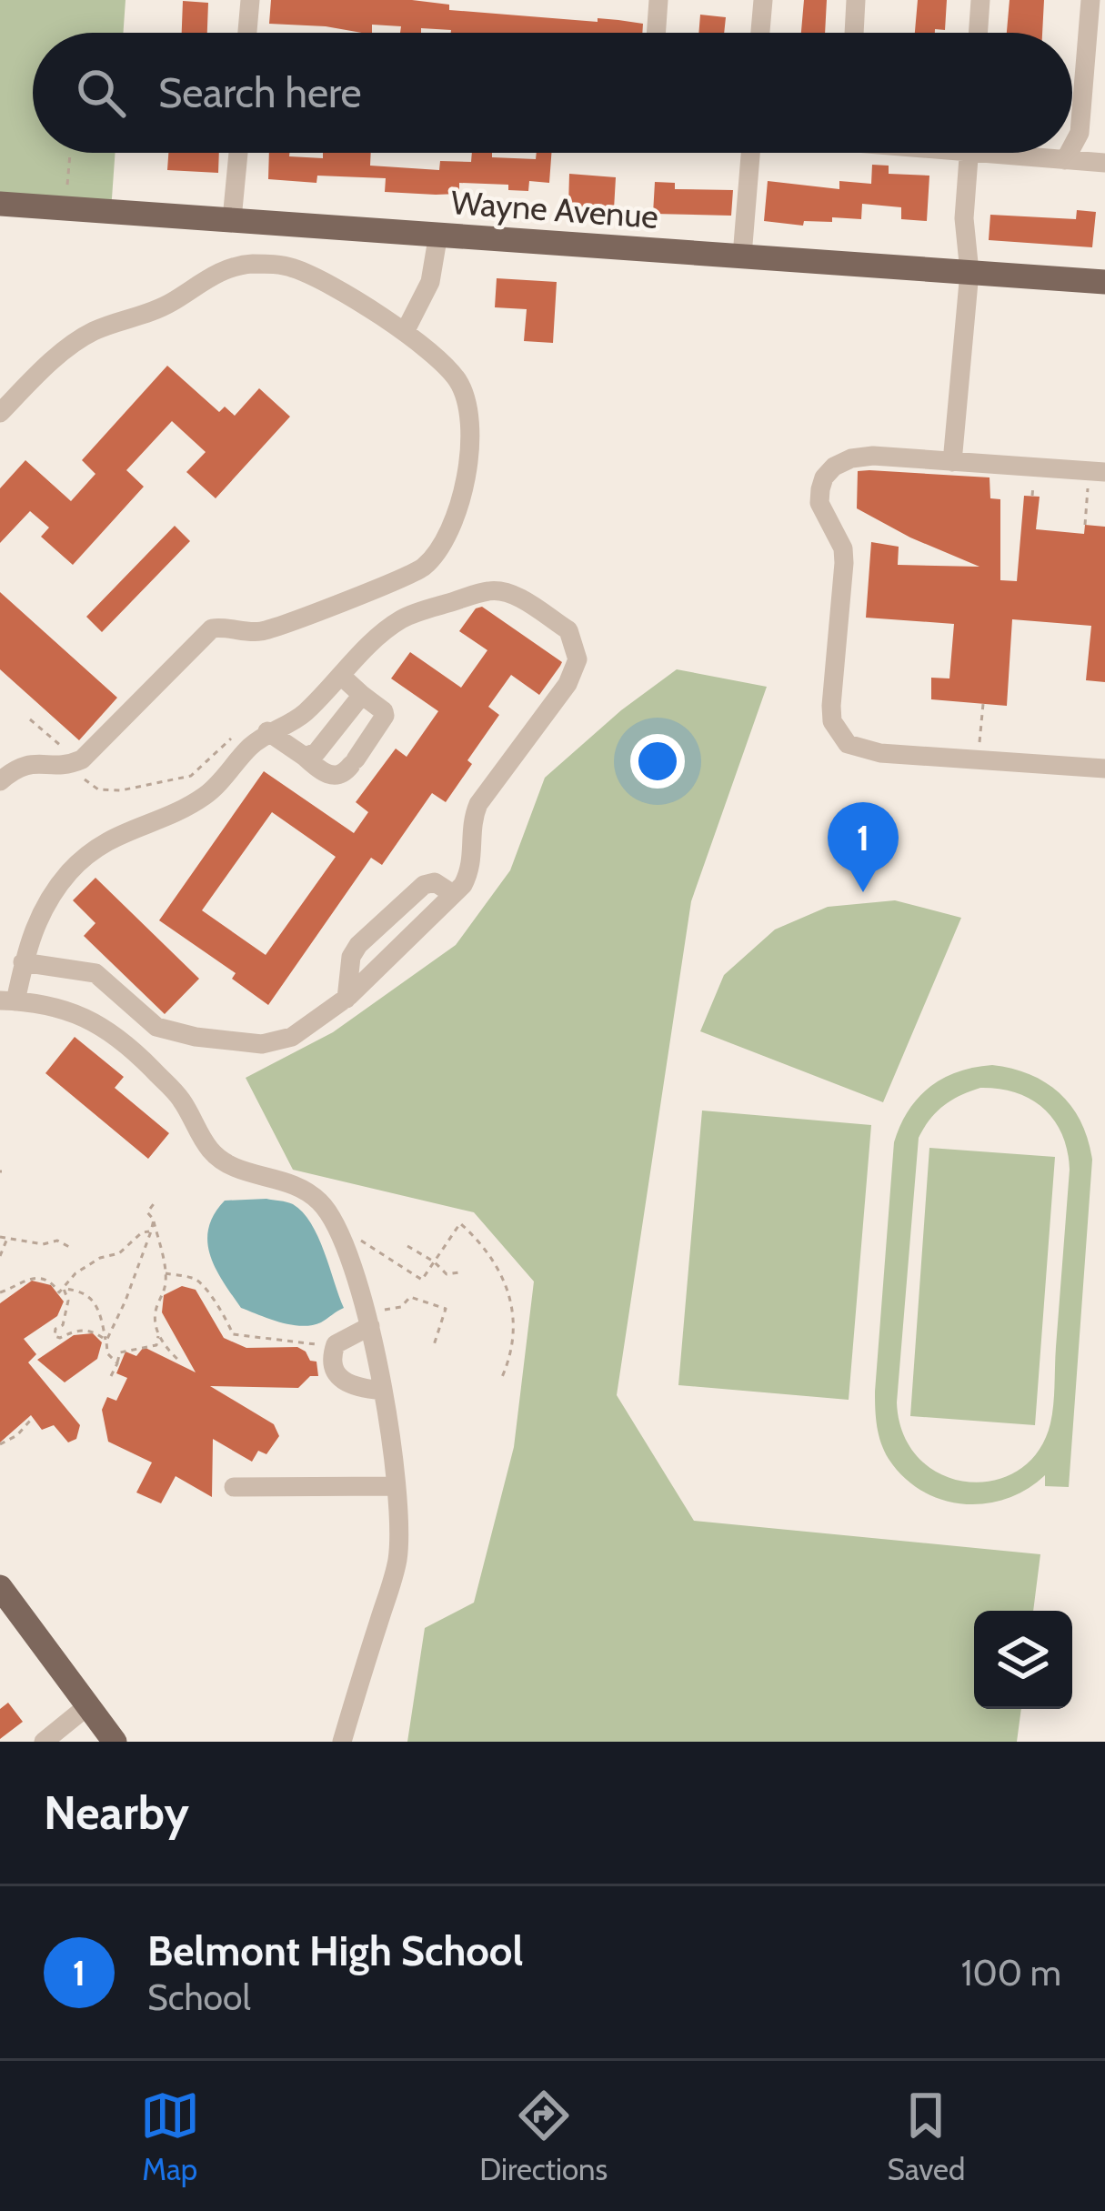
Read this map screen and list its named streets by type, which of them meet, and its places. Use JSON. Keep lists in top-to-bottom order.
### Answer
{
  "streets": {
    "main road": ["Wayne Avenue"]
  },
  "page": {
    "search": "Search here",
    "pins": "1",
    "heading": "Nearby",
    "list": [
      {
        "mark": "1",
        "name": "Belmont High School",
        "note": "School",
        "value": "100 m"
      }
    ],
    "nav": ["Map", "Directions", "Saved"]
  }
}
